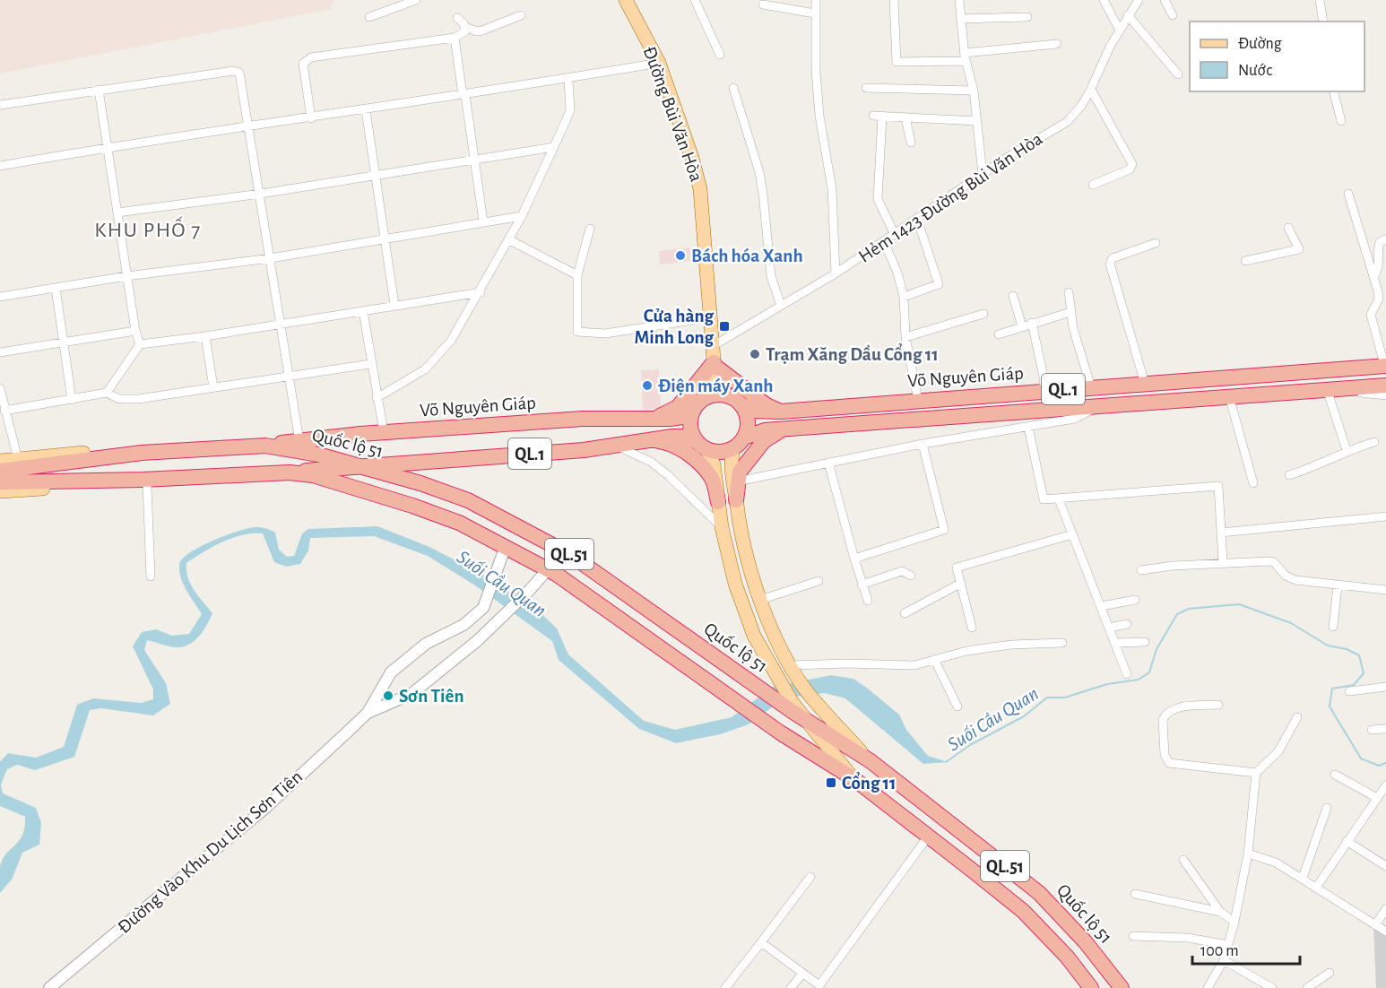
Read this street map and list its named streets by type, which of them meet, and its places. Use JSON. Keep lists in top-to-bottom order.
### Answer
{
  "streets": {
    "highway": [
      "Võ Nguyên Giáp",
      "QL.1",
      "Quốc lộ 51",
      "QL.51"
    ],
    "main road": ["Đường Bùi Văn Hòa"],
    "street": ["Hẻm 1423 Đường Bùi Văn Hòa", "Đường Vào Khu Du Lịch Sơn Tiên"]
  },
  "crossings": [
    ["Đường Bùi Văn Hòa", "Hẻm 1423 Đường Bùi Văn Hòa"],
    ["Đường Bùi Văn Hòa", "Võ Nguyên Giáp"],
    ["Đường Bùi Văn Hòa", "QL.1"],
    ["Võ Nguyên Giáp", "QL.1"],
    ["Võ Nguyên Giáp", "Quốc lộ 51"],
    ["QL.1", "Quốc lộ 51"],
    ["Quốc lộ 51", "Đường Vào Khu Du Lịch Sơn Tiên"]
  ],
  "districts": ["KHU PHỐ 7"],
  "water": ["Suối Cầu Quan"],
  "places": {
    "other": [
      "Bách hóa Xanh",
      "Trạm Xăng Dầu Cổng 11",
      "Điện máy Xanh",
      "Sơn Tiên"
    ],
    "transit": ["Cửa hàng Minh Long", "Cổng 11"]
  },
  "legend": ["Đường", "Nước"],
  "scale_bar": "100 m"
}
